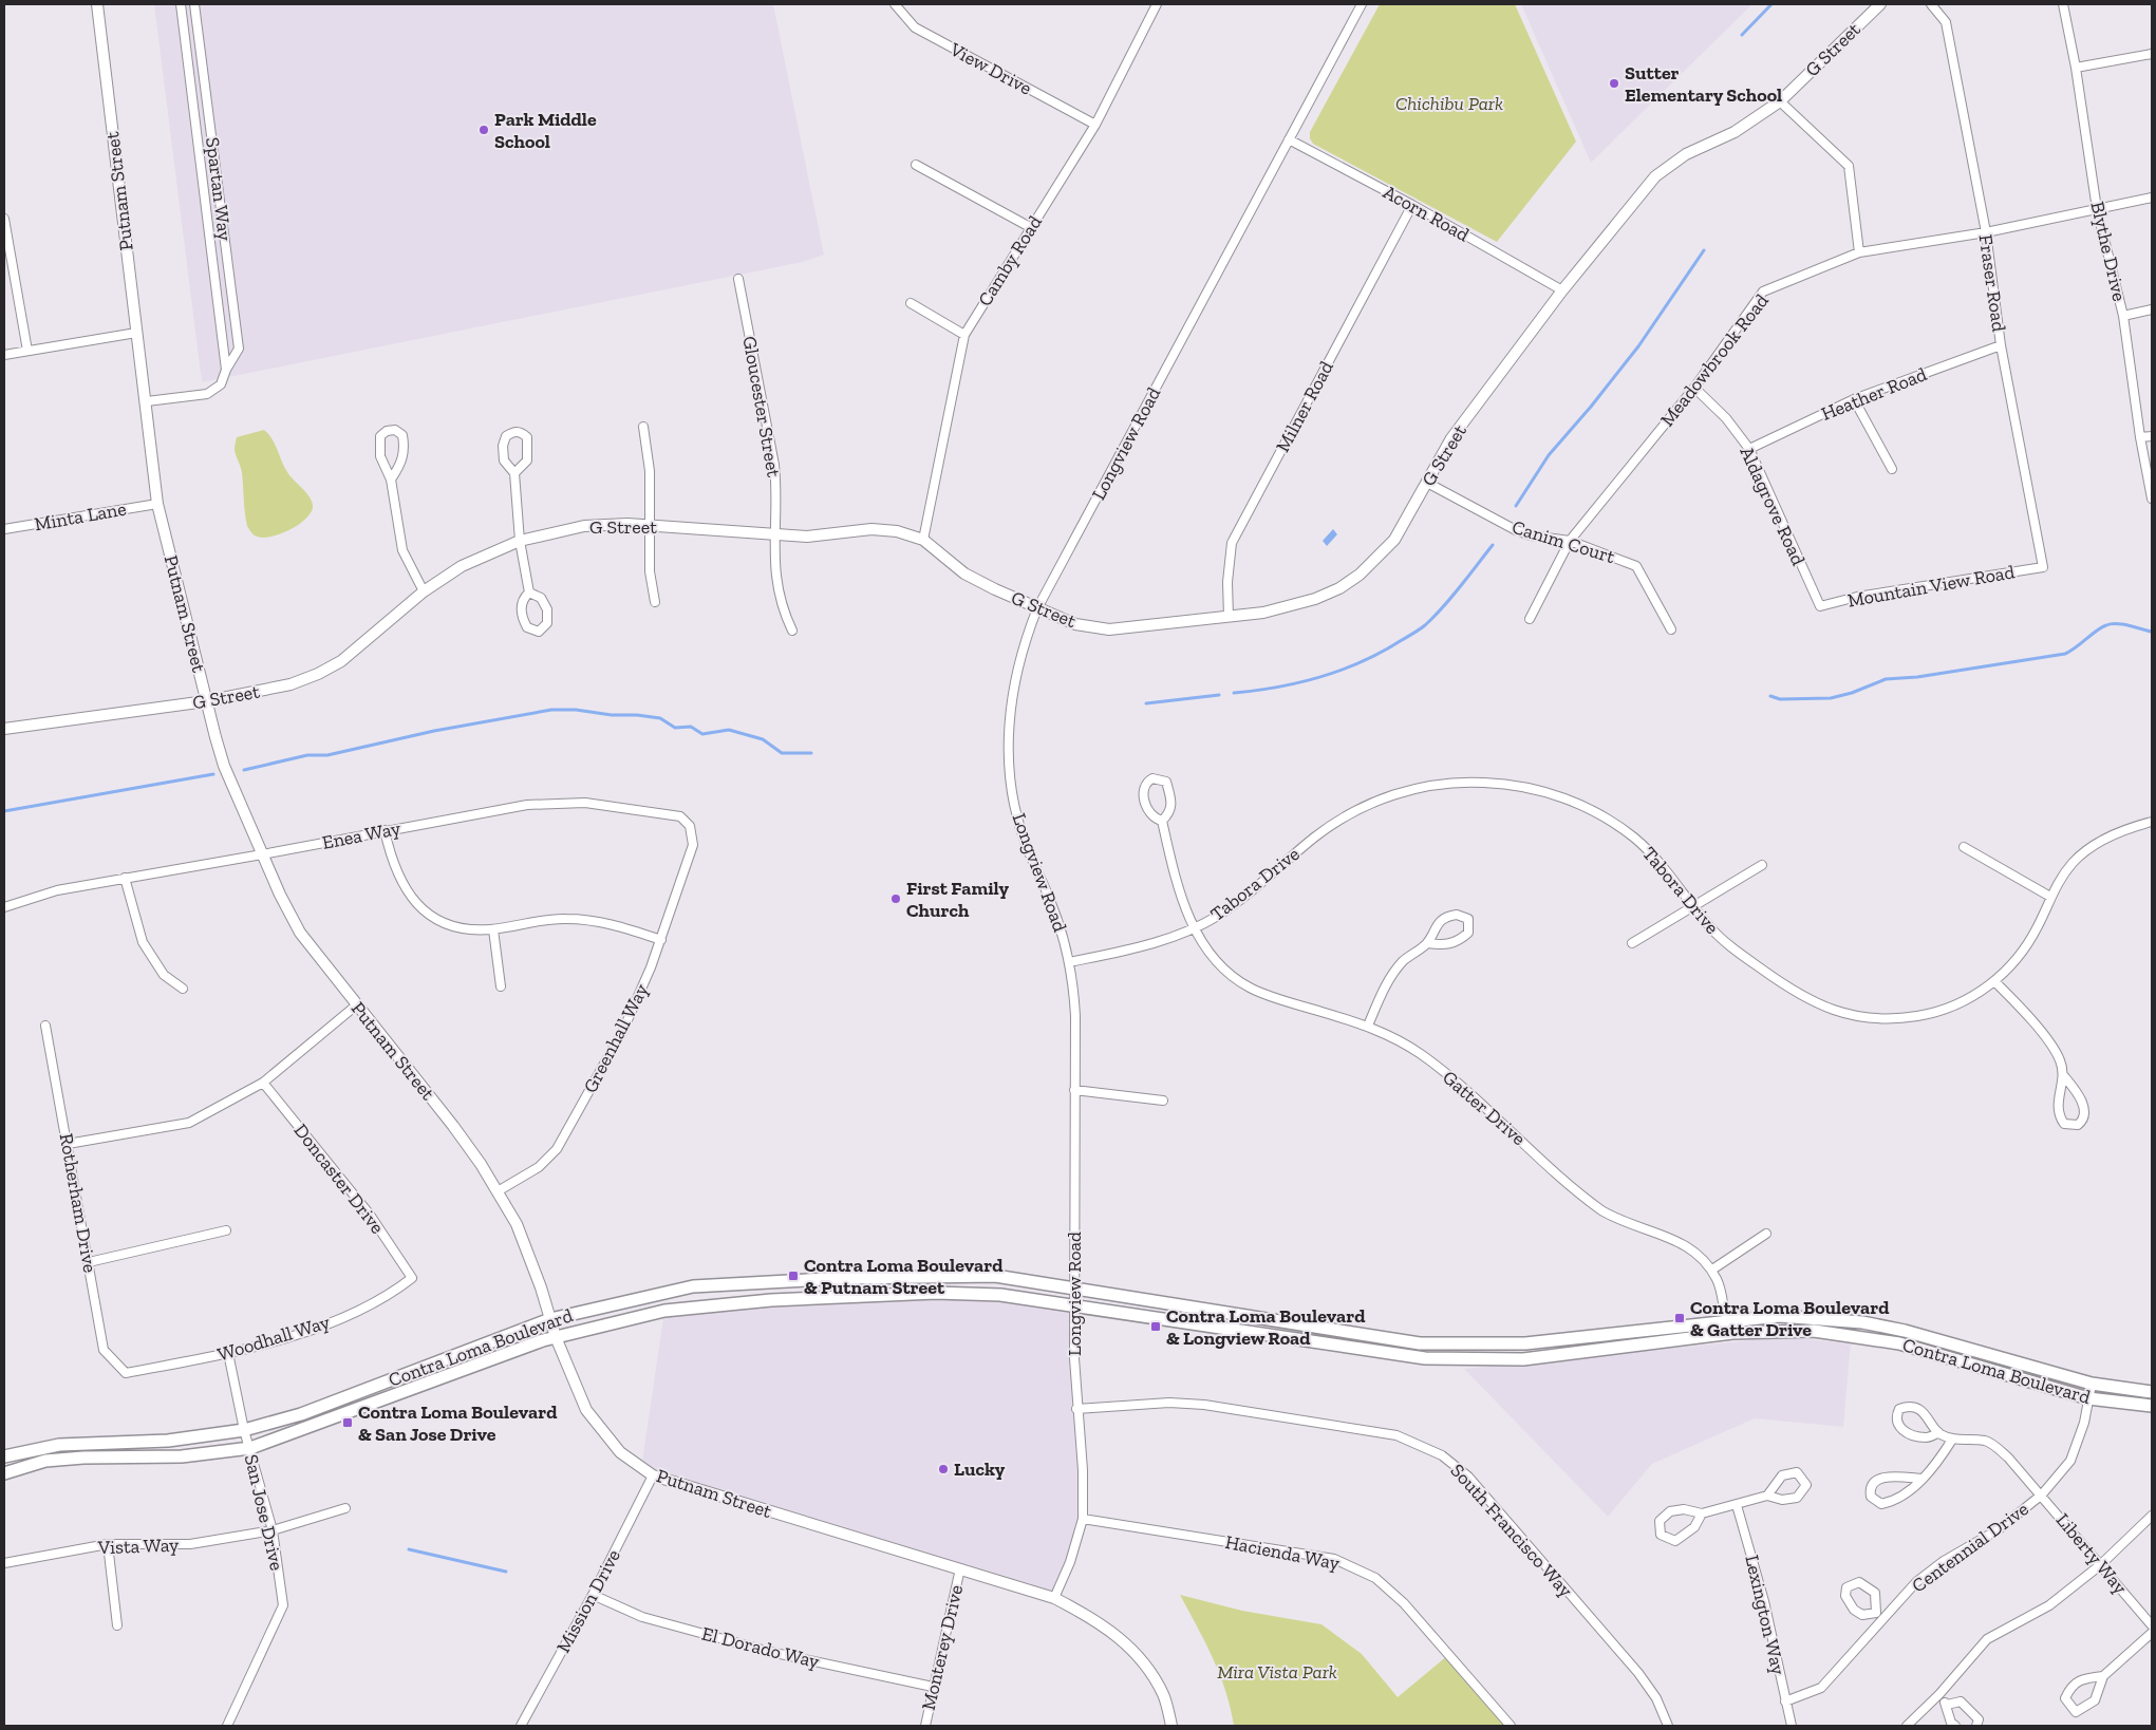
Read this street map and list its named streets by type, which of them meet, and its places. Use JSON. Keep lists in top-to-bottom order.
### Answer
{
  "streets": {
    "main road": ["Contra Loma Boulevard"],
    "street": [
      "G Street",
      "View Drive",
      "Spartan Way",
      "Putnam Street",
      "Acorn Road",
      "Blythe Drive",
      "Camby Road",
      "Fraser Road",
      "Meadowbrook Road",
      "Heather Road",
      "Gloucester Street",
      "Milner Road",
      "Longview Road",
      "Aldagrove Road",
      "Minta Lane",
      "Canim Court",
      "Mountain View Road",
      "Enea Way",
      "Tabora Drive",
      "Greenhall Way",
      "Gatter Drive",
      "Doncaster Drive",
      "Rotherham Drive",
      "Woodhall Way",
      "San Jose Drive",
      "South Francisco Way",
      "Vista Way",
      "Centennial Drive",
      "Hacienda Way",
      "Liberty Way",
      "Mission Drive",
      "Lexington Way",
      "El Dorado Way",
      "Monterey Drive"
    ]
  },
  "crossings": [
    ["G Street", "Putnam Street"],
    ["G Street", "Acorn Road"],
    ["G Street", "Camby Road"],
    ["G Street", "Gloucester Street"],
    ["G Street", "Milner Road"],
    ["G Street", "Longview Road"],
    ["G Street", "Canim Court"],
    ["View Drive", "Camby Road"],
    ["Spartan Way", "Putnam Street"],
    ["Putnam Street", "Longview Road"],
    ["Putnam Street", "Minta Lane"],
    ["Putnam Street", "Enea Way"],
    ["Putnam Street", "Greenhall Way"],
    ["Putnam Street", "Contra Loma Boulevard"],
    ["Putnam Street", "Mission Drive"],
    ["Putnam Street", "Monterey Drive"],
    ["Acorn Road", "Milner Road"],
    ["Acorn Road", "Longview Road"],
    ["Blythe Drive", "Meadowbrook Road"],
    ["Fraser Road", "Meadowbrook Road"],
    ["Fraser Road", "Heather Road"],
    ["Fraser Road", "Mountain View Road"],
    ["Meadowbrook Road", "Aldagrove Road"],
    ["Meadowbrook Road", "Canim Court"],
    ["Heather Road", "Aldagrove Road"],
    ["Longview Road", "Tabora Drive"],
    ["Longview Road", "Contra Loma Boulevard"],
    ["Longview Road", "South Francisco Way"],
    ["Longview Road", "Hacienda Way"],
    ["Aldagrove Road", "Mountain View Road"],
    ["Enea Way", "Greenhall Way"],
    ["Tabora Drive", "Gatter Drive"],
    ["Gatter Drive", "Contra Loma Boulevard"],
    ["Doncaster Drive", "Woodhall Way"],
    ["Rotherham Drive", "Woodhall Way"],
    ["Woodhall Way", "San Jose Drive"],
    ["Contra Loma Boulevard", "San Jose Drive"],
    ["Contra Loma Boulevard", "Centennial Drive"],
    ["San Jose Drive", "Vista Way"],
    ["Centennial Drive", "Liberty Way"],
    ["Centennial Drive", "Lexington Way"],
    ["Mission Drive", "El Dorado Way"],
    ["El Dorado Way", "Monterey Drive"]
  ],
  "parks": ["Chichibu Park", "Mira Vista Park"],
  "places": {
    "other": [
      "Sutter Elementary School",
      "Park Middle School",
      "First Family Church",
      "Lucky"
    ],
    "transit": [
      "Contra Loma Boulevard & Putnam Street",
      "Contra Loma Boulevard & Gatter Drive",
      "Contra Loma Boulevard & Longview Road",
      "Contra Loma Boulevard & San Jose Drive"
    ]
  }
}
